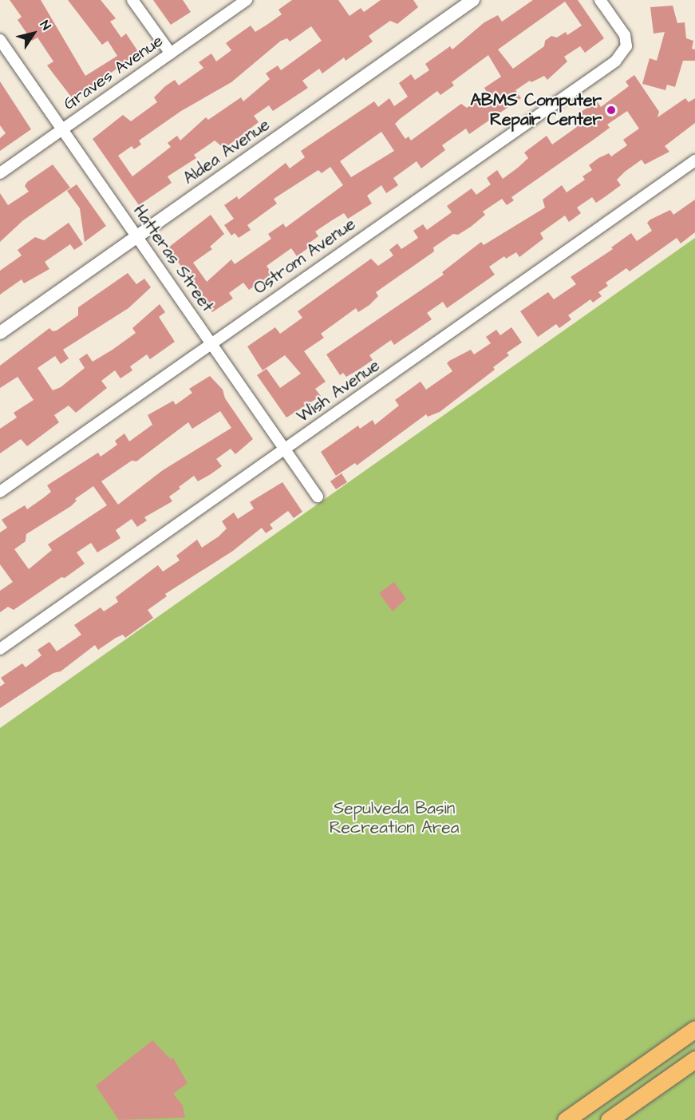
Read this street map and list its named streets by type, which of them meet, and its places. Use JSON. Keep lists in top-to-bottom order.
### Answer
{
  "streets": {
    "street": [
      "Graves Avenue",
      "Aldea Avenue",
      "Ostrom Avenue",
      "Hatteras Street",
      "Wish Avenue"
    ]
  },
  "crossings": [
    ["Graves Avenue", "Hatteras Street"],
    ["Aldea Avenue", "Hatteras Street"],
    ["Ostrom Avenue", "Hatteras Street"],
    ["Hatteras Street", "Wish Avenue"]
  ],
  "parks": ["Sepulveda Basin Recreation Area"],
  "places": ["ABMS Computer Repair Center"],
  "north": "top right"
}
